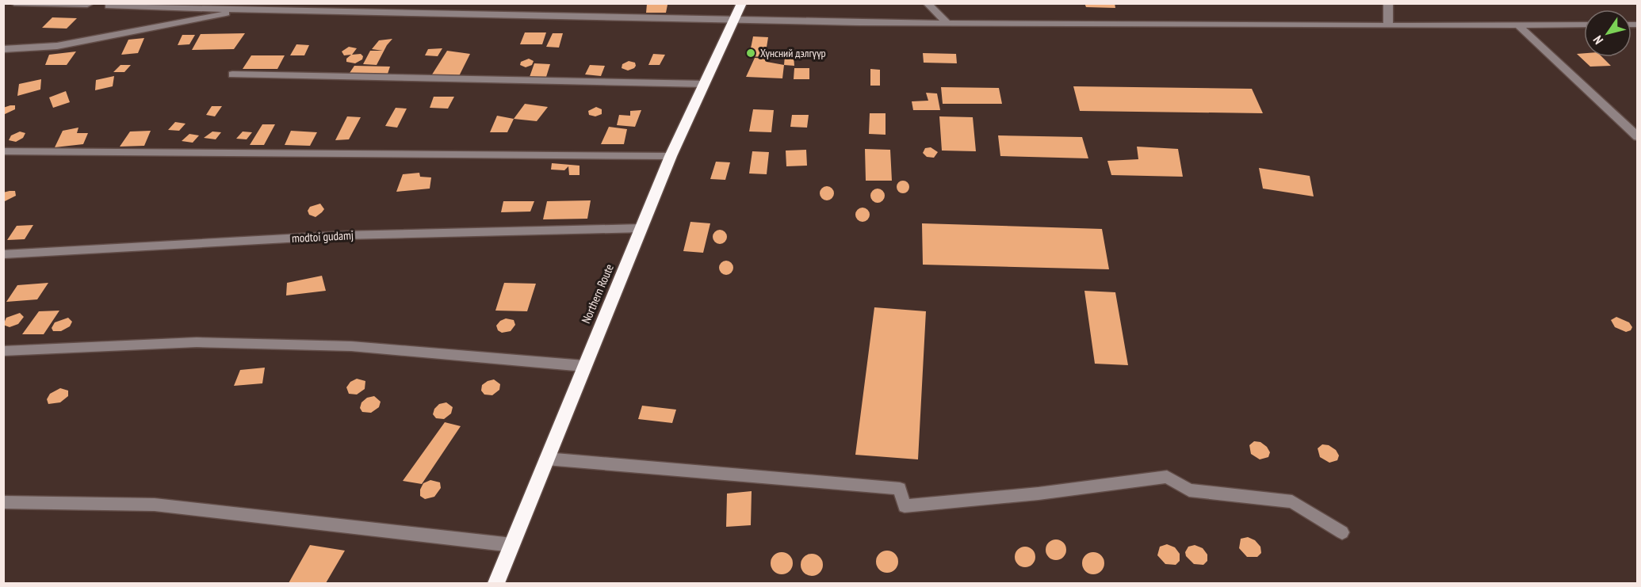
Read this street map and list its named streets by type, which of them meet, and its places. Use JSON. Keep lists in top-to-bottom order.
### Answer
{
  "streets": {
    "highway": ["Northern Route"],
    "street": ["modtoi gudamj"]
  },
  "crossings": [
    ["modtoi gudamj", "Northern Route"]
  ],
  "places": ["Хүнсний дэлгүүр"],
  "north": "bottom left"
}
